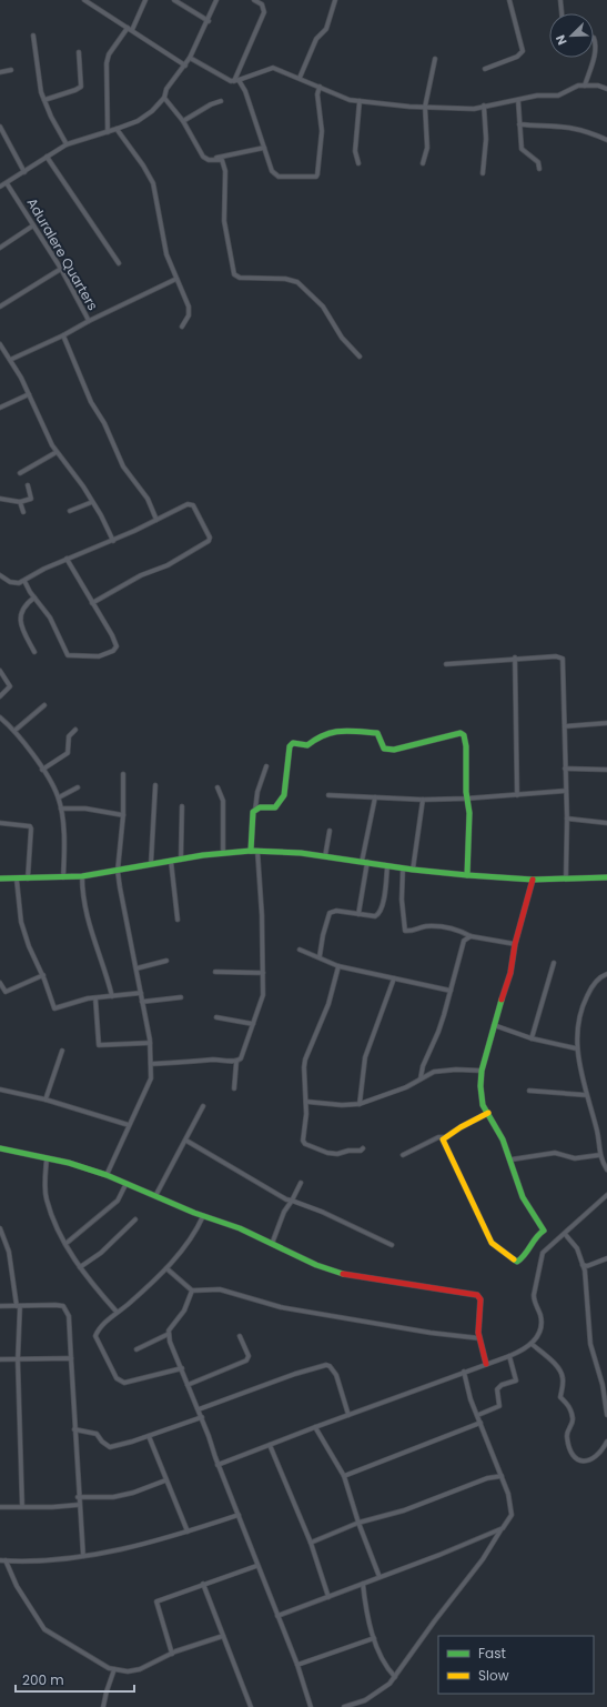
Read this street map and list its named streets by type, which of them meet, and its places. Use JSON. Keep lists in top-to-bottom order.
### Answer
{
  "streets": {
    "street": ["Aduralere Quarters"]
  },
  "legend": ["Fast", "Slow"],
  "scale_bar": "200 m",
  "north": "bottom left"
}
